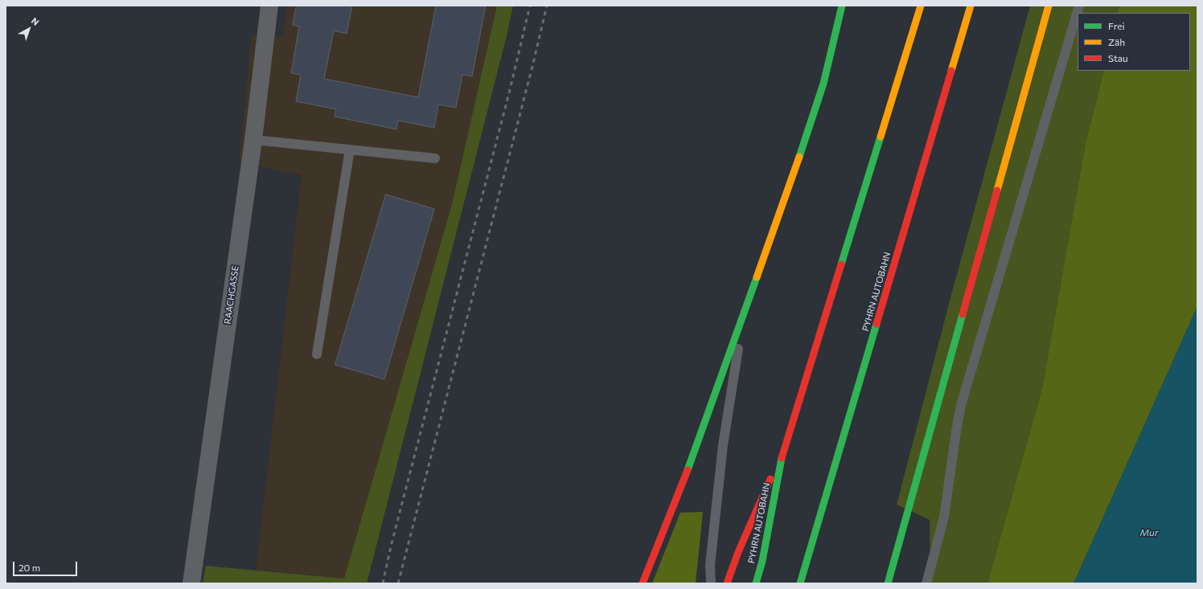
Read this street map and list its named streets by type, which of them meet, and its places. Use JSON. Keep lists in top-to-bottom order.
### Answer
{
  "streets": {
    "main road": ["PYHRN AUTOBAHN"],
    "street": ["RAACHGASSE"]
  },
  "water": ["Mur"],
  "legend": ["Frei", "Zäh", "Stau"],
  "scale_bar": "20 m",
  "north": "top right"
}
